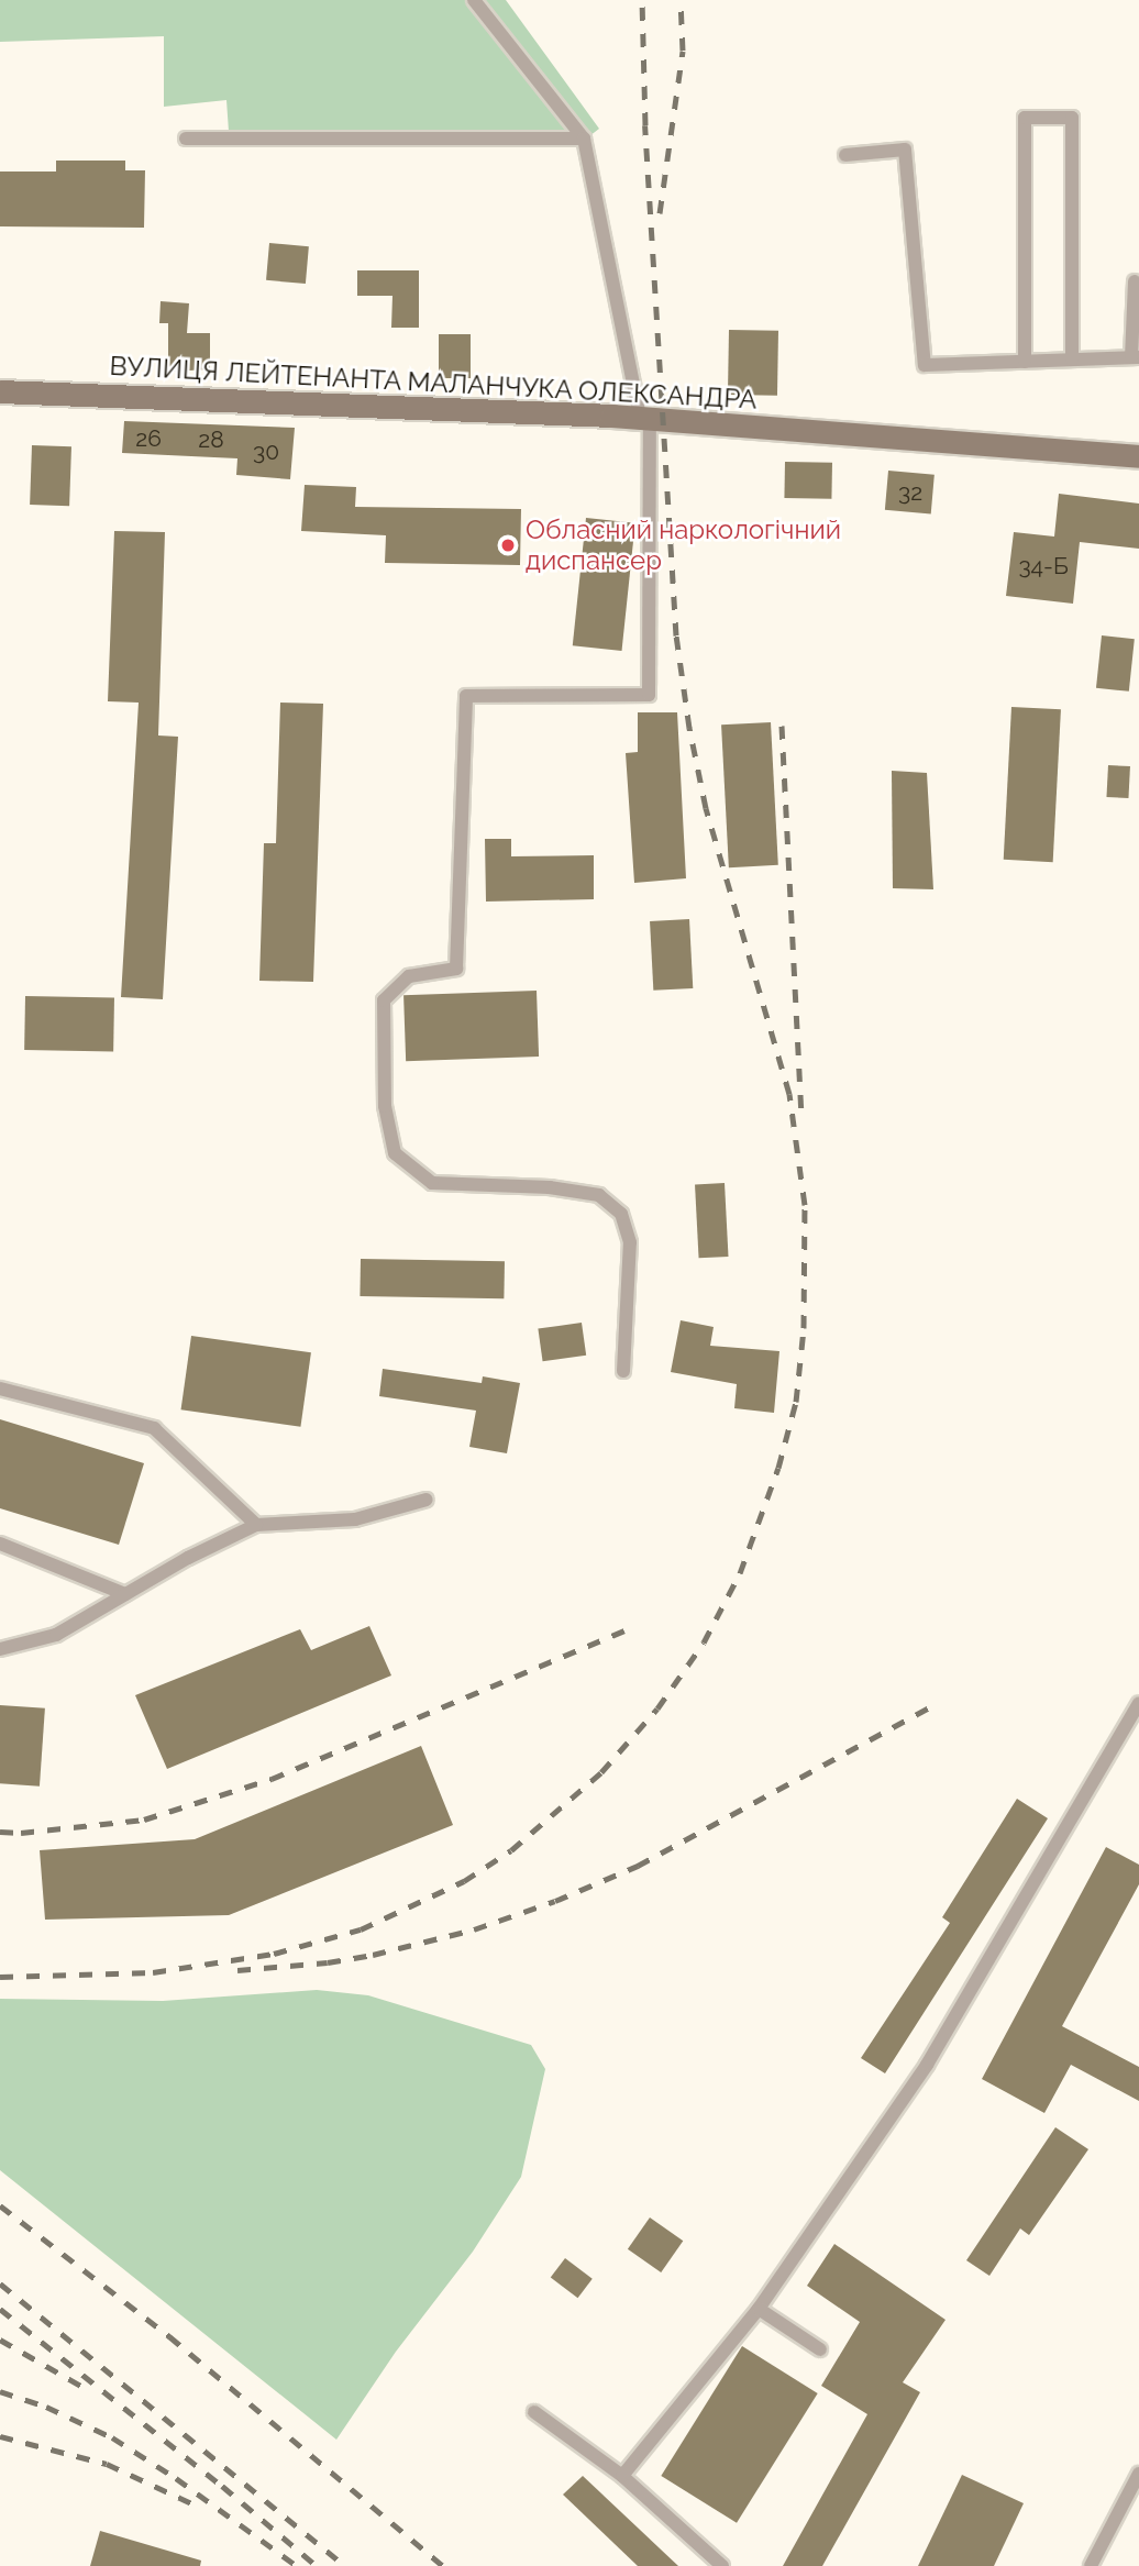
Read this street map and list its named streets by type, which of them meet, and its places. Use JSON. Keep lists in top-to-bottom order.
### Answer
{
  "streets": {
    "street": ["ВУЛИЦЯ ЛЕЙТЕНАНТА МАЛАНЧУКА ОЛЕКСАНДРА"]
  },
  "places": ["Обласний наркологічний диспансер"],
  "house_numbers": [
    "26",
    "28",
    "30",
    "32",
    "34-Б"
  ]
}
